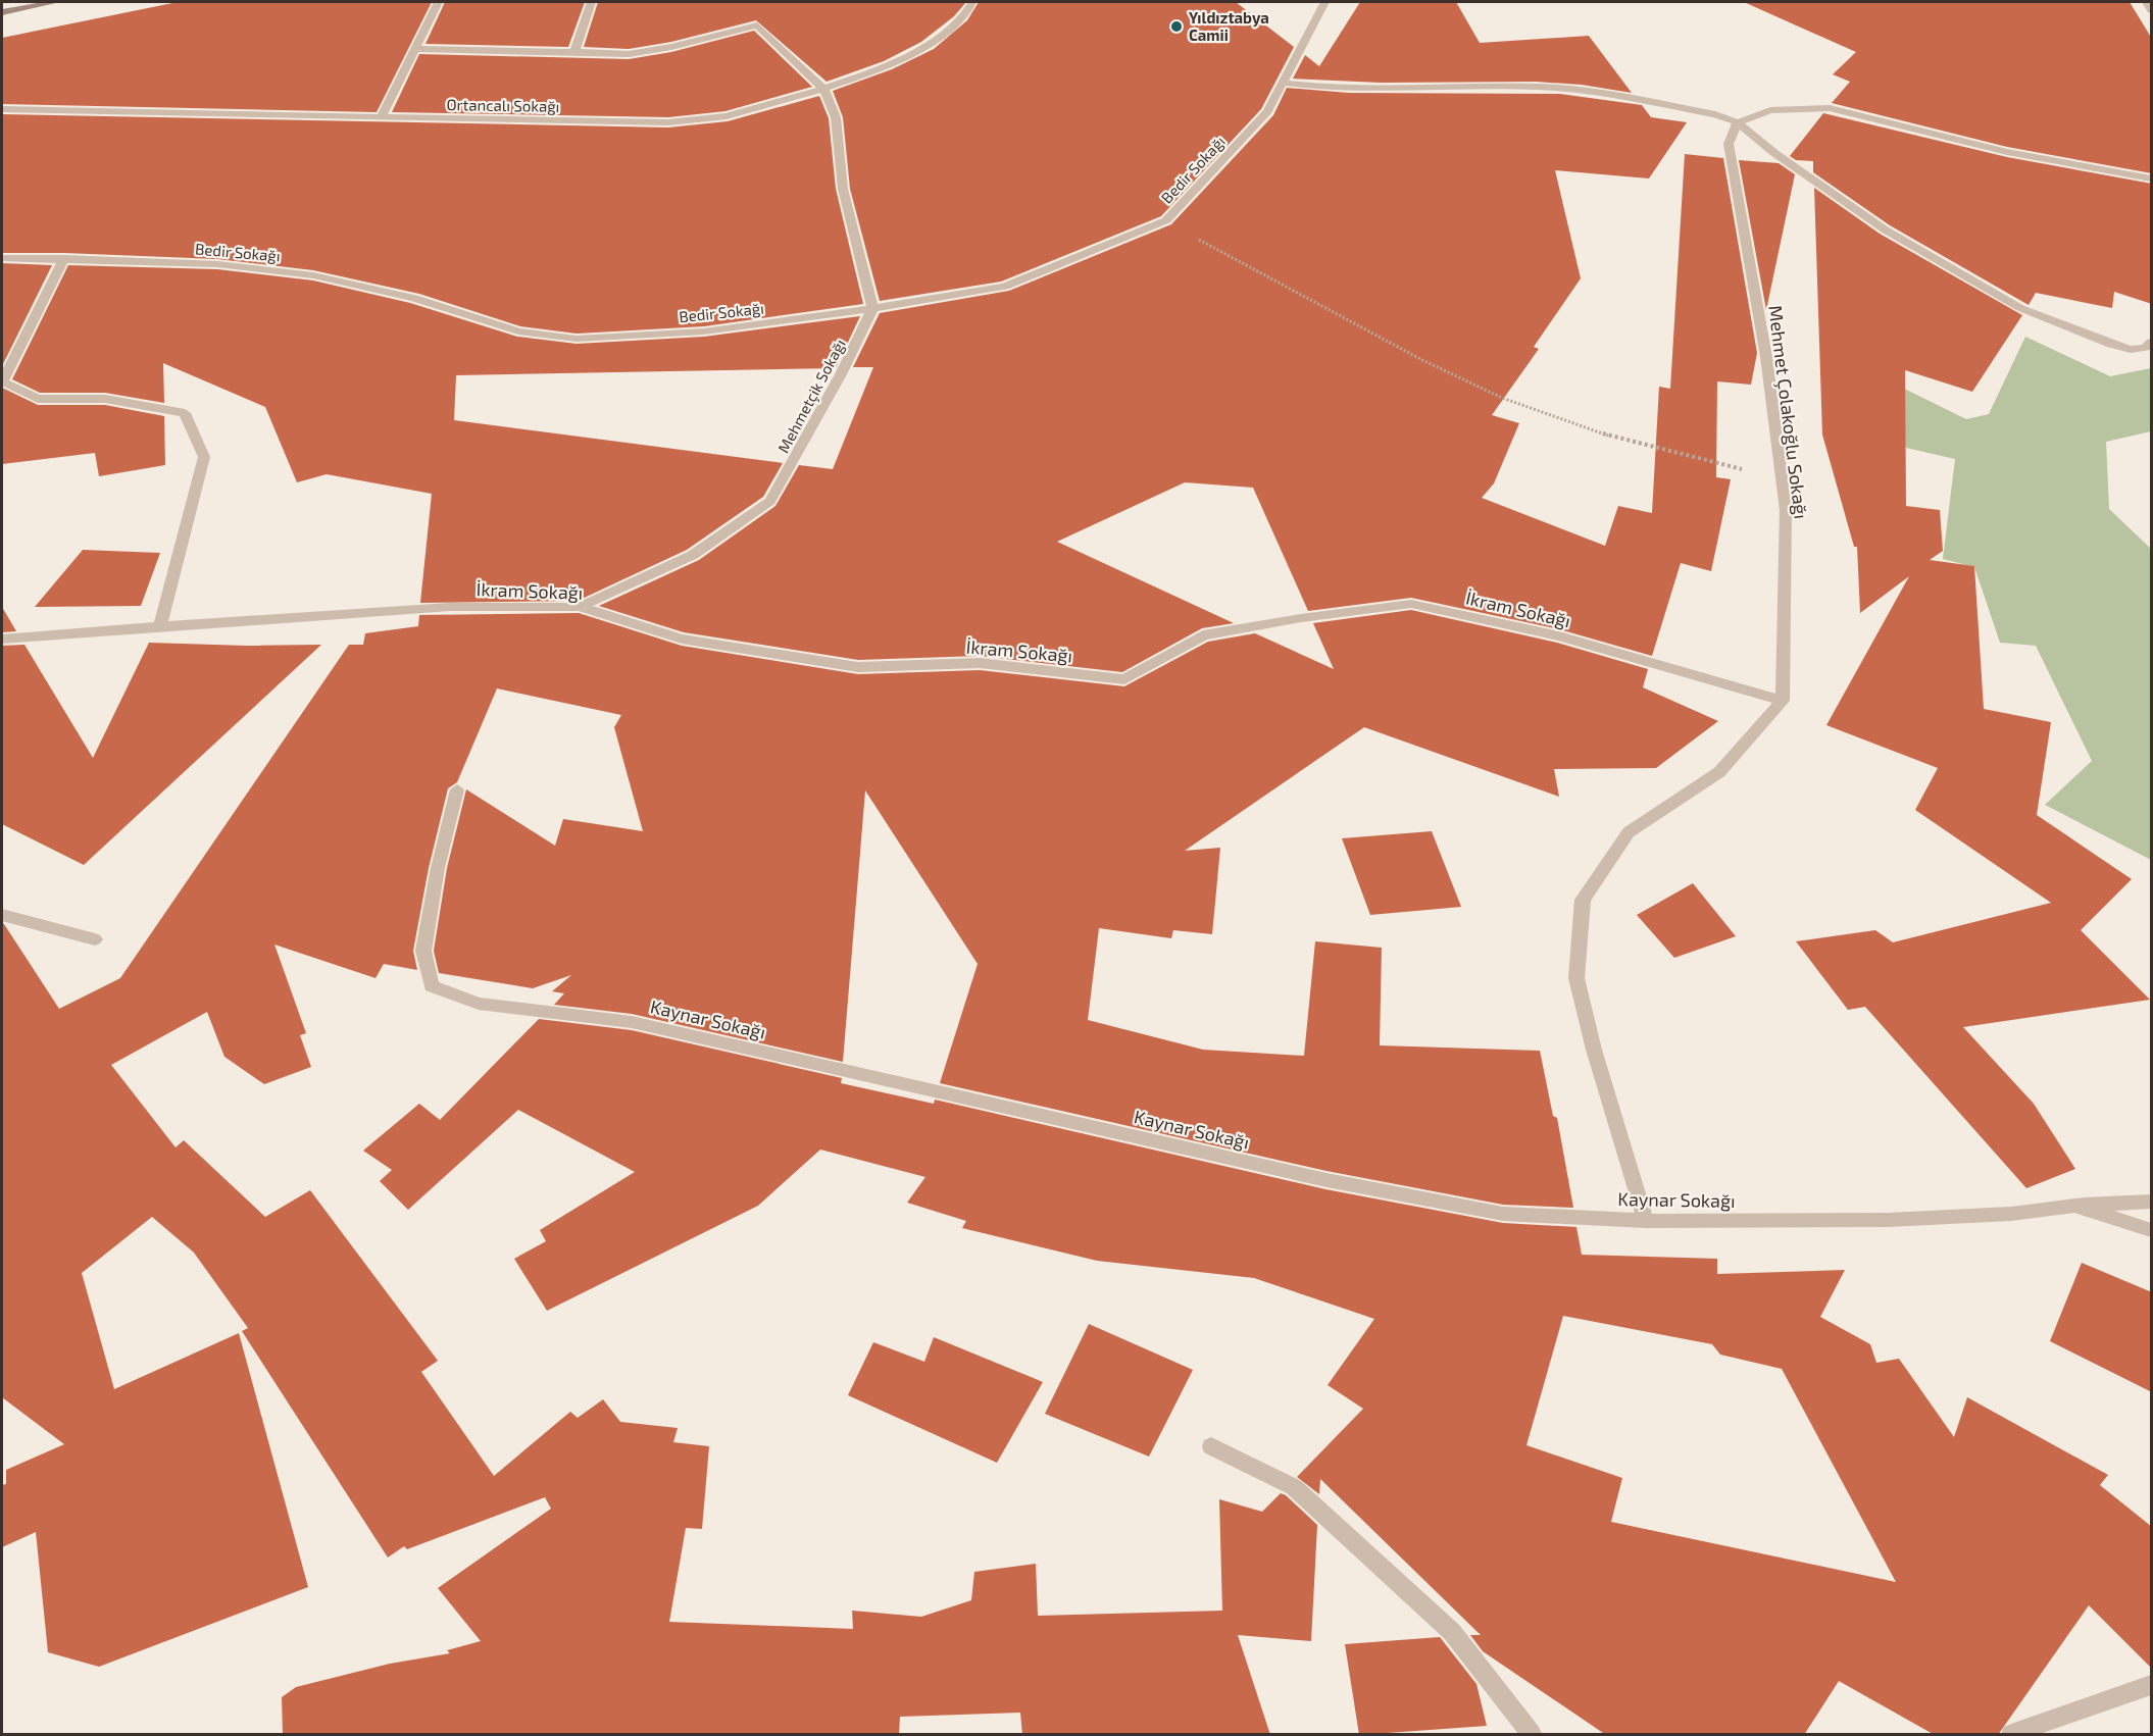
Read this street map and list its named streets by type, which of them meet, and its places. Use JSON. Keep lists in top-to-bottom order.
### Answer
{
  "streets": {
    "street": [
      "Ortancalı Sokağı",
      "Bedir Sokağı",
      "Mehmetçik Sokağı",
      "Mehmet Çolakoğlu Sokağı",
      "İkram Sokağı",
      "Kaynar Sokağı"
    ]
  },
  "crossings": [
    ["Bedir Sokağı", "Mehmetçik Sokağı"],
    ["Mehmetçik Sokağı", "İkram Sokağı"],
    ["Mehmet Çolakoğlu Sokağı", "İkram Sokağı"]
  ],
  "places": ["Yıldıztabya Camii"]
}
